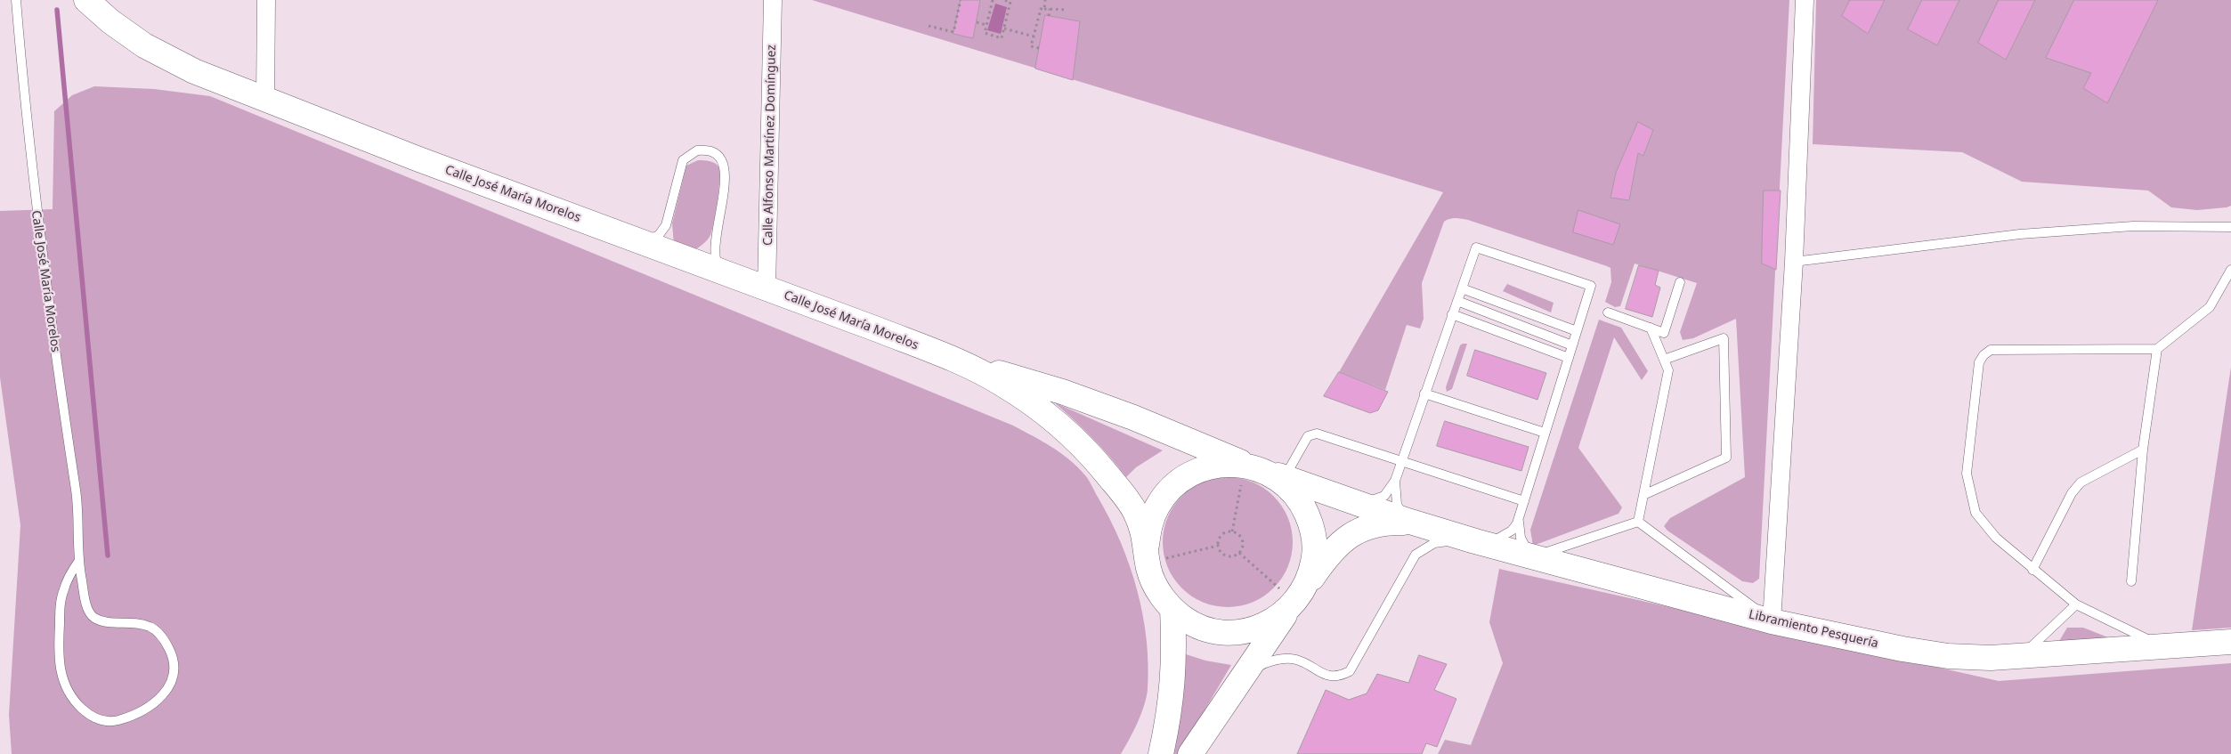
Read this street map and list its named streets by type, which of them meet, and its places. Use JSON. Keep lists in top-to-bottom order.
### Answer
{
  "streets": {
    "main road": ["Calle José María Morelos", "Libramiento Pesquería"],
    "street": ["Calle Alfonso Martínez Domínguez"]
  },
  "crossings": [
    ["Calle Alfonso Martínez Domínguez", "Calle José María Morelos"]
  ]
}
